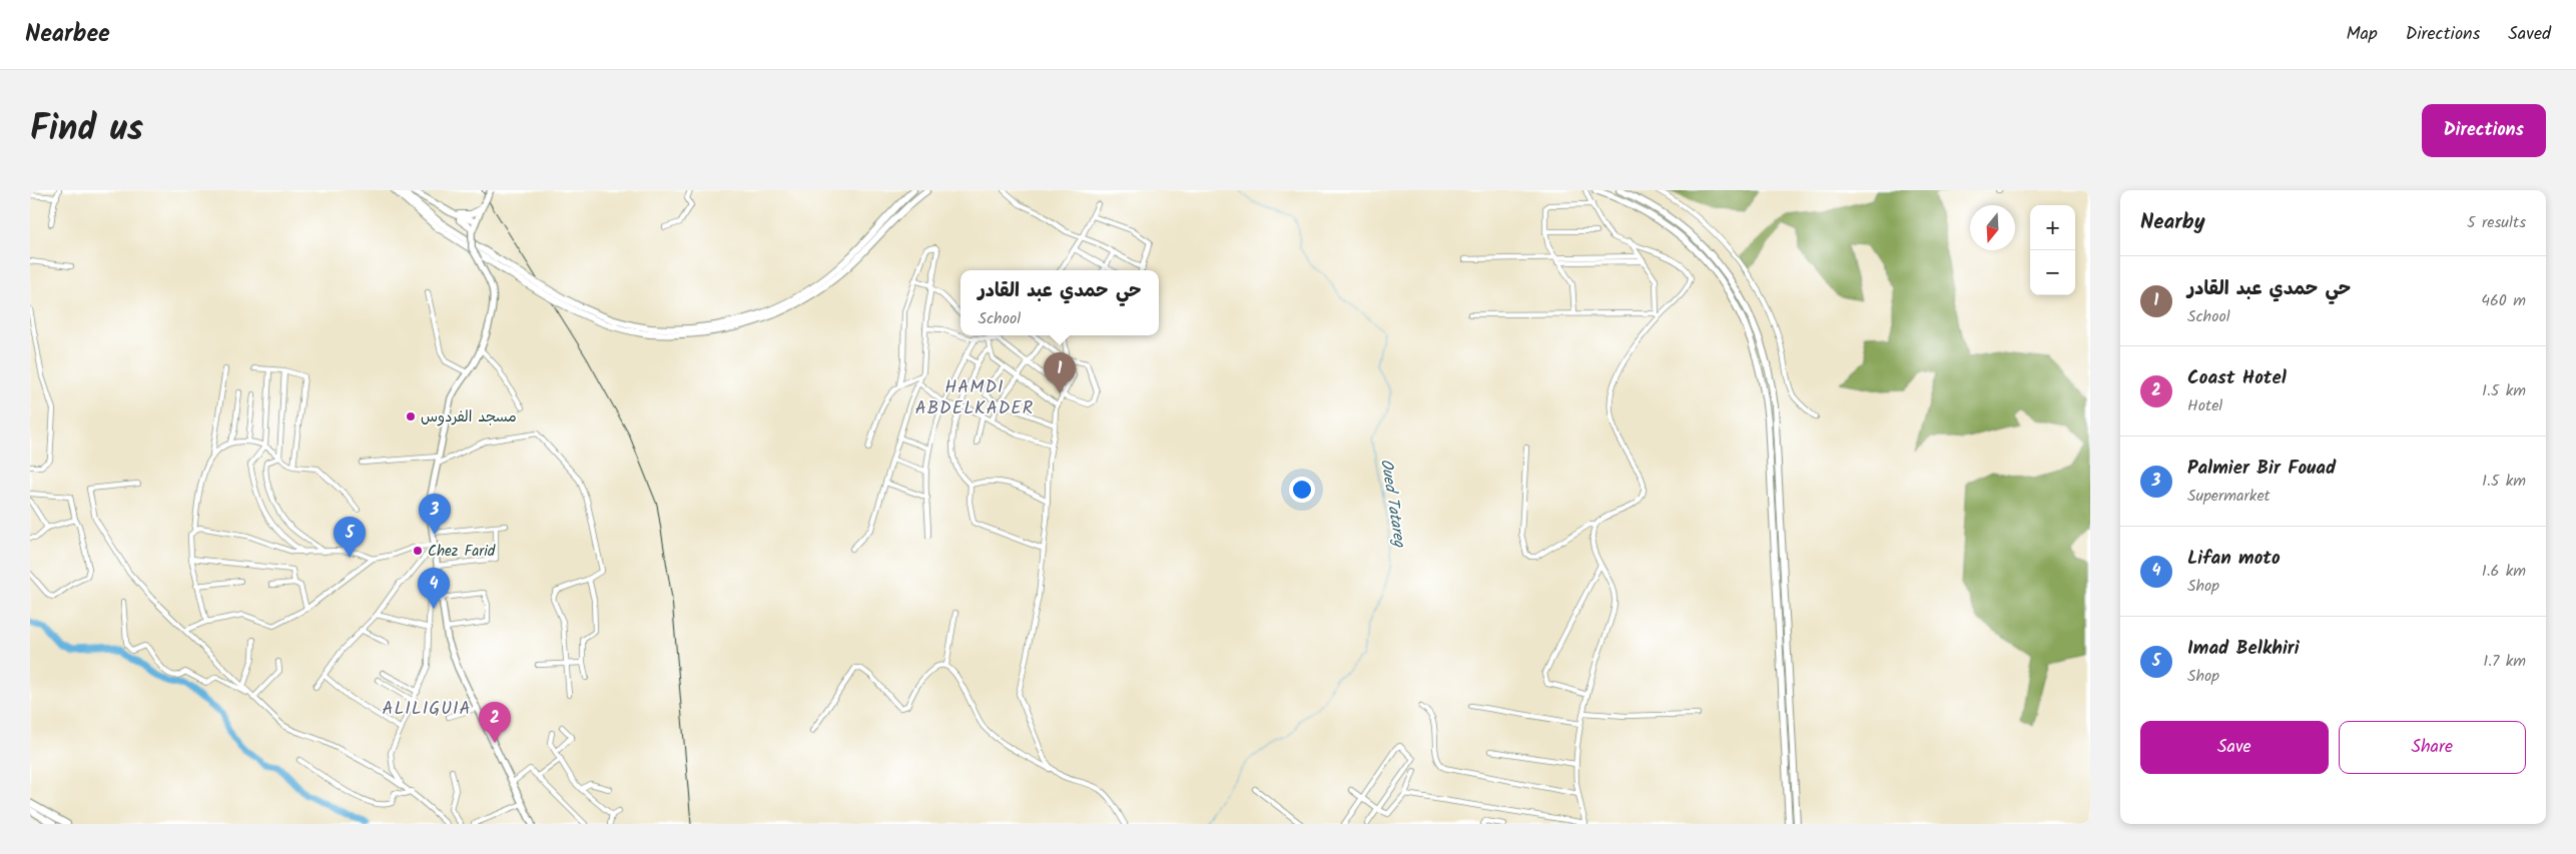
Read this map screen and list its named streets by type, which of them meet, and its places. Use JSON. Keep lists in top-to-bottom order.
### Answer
{
  "districts": ["HAMDI ABDELKADER", "ALILIGUIA"],
  "water": ["Oued Tatareg"],
  "places": ["مسجد الفردوس", "Chez Farid"],
  "north": "bottom",
  "page": {
    "header": "Nearbee",
    "nav": ["Map", "Directions", "Saved"],
    "title": "Find us",
    "buttons": [
      "Directions",
      ["Save", "Share"]
    ],
    "heading": ["Nearby", "5 results"],
    "map_buttons": ["+", "−"],
    "list": [
      {
        "mark": "1",
        "name": "حي حمدي عبد القادر",
        "note": "School",
        "value": "460 m"
      },
      {
        "mark": "2",
        "name": "Coast Hotel",
        "note": "Hotel",
        "value": "1.5 km"
      },
      {
        "mark": "3",
        "name": "Palmier Bir Fouad",
        "note": "Supermarket",
        "value": "1.5 km"
      },
      {
        "mark": "4",
        "name": "Lifan moto",
        "note": "Shop",
        "value": "1.6 km"
      },
      {
        "mark": "5",
        "name": "Imad Belkhiri",
        "note": "Shop",
        "value": "1.7 km"
      }
    ],
    "popup": ["حي حمدي عبد القادر", "School"],
    "pins": [
      "1",
      "3",
      "5",
      "4",
      "2"
    ]
  }
}
